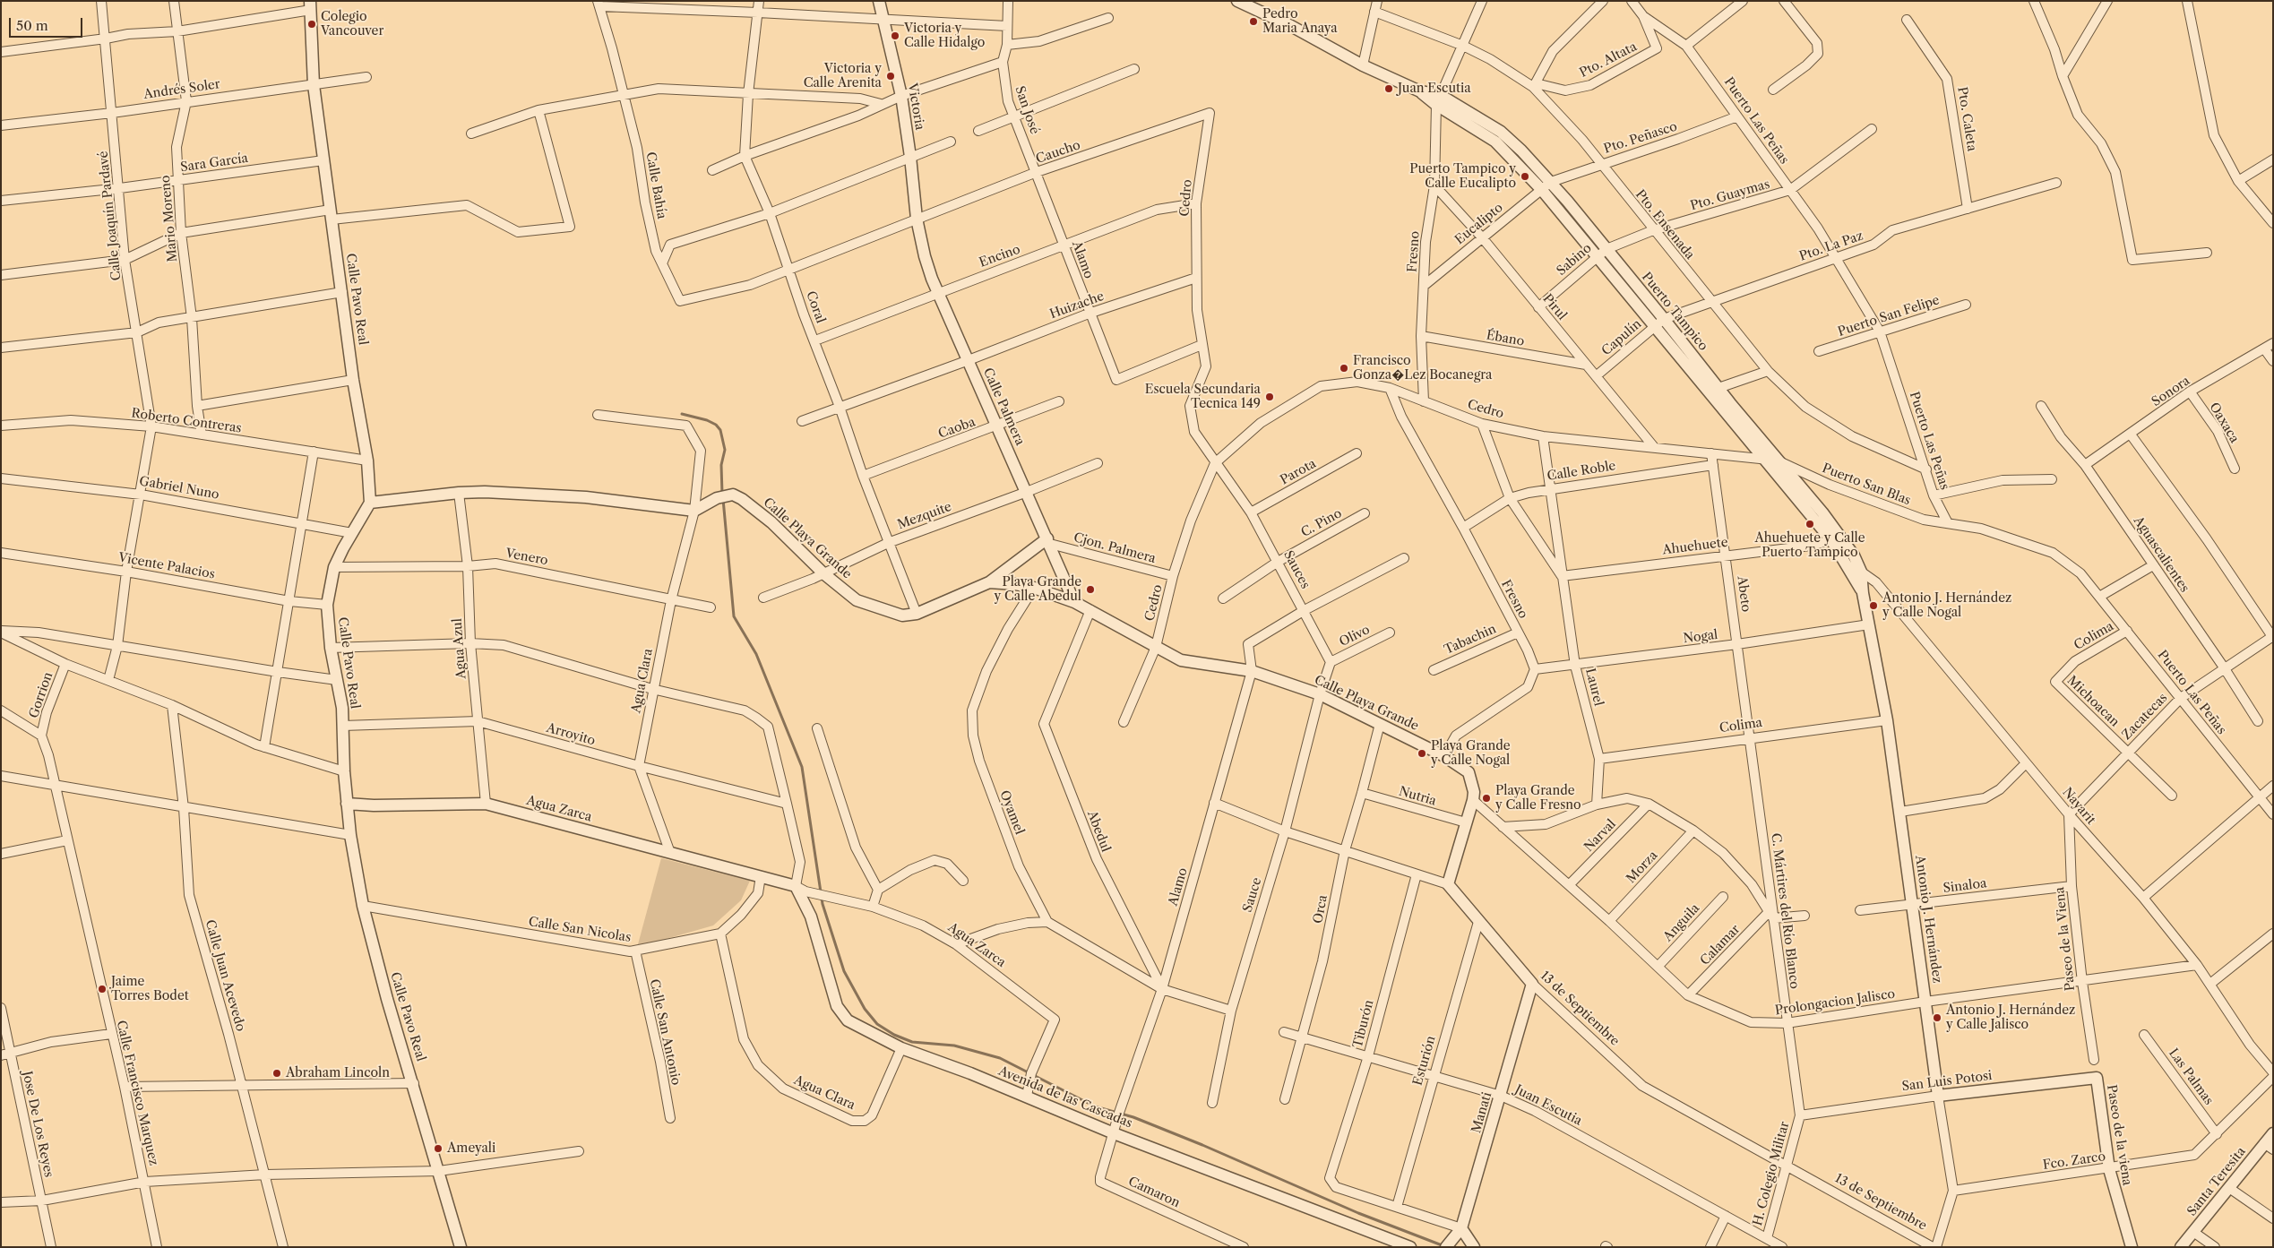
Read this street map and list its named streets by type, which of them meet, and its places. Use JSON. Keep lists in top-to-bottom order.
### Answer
{
  "streets": {
    "street": [
      "Pto. Altata",
      "Andrés Soler",
      "Victoria",
      "San José",
      "Pto. Caleta",
      "Puerto Las Peñas",
      "Pto. Peñasco",
      "Caucho",
      "Sara García",
      "Calle Bahía",
      "Pto. Guaymas",
      "Cedro",
      "Calle Joaquín Pardavé",
      "Mario Moreno",
      "Eucalipto",
      "Pto. Ensenada",
      "Pto. La Paz",
      "Fresno",
      "Encino",
      "Alamo",
      "Sabino",
      "Calle Pavo Real",
      "Huizache",
      "Coral",
      "Pirul",
      "Puerto Tampico",
      "Puerto San Felipe",
      "Capulín",
      "Ébano",
      "Sonora",
      "Calle Palmera",
      "Roberto Contreras",
      "Oaxaca",
      "Caoba",
      "Calle Roble",
      "Parota",
      "Puerto San Blas",
      "Gabriel Nuno",
      "Mezquite",
      "C. Pino",
      "Calle Playa Grande",
      "Ahuehuete",
      "Cjon. Palmera",
      "Aguascalientes",
      "Venero",
      "Vicente Palacios",
      "Sauces",
      "Abeto",
      "Olivo",
      "Colima",
      "Nogal",
      "Tabachin",
      "Agua Azul",
      "Agua Clara",
      "Laurel",
      "Gorrion",
      "Michoacan",
      "Zacatecas",
      "Arroyito",
      "Nutria",
      "Nayarit",
      "Agua Zarca",
      "Oyamel",
      "Abedul",
      "Narval",
      "Morza",
      "Sinaloa",
      "Sauce",
      "Orca",
      "C. Mártires del Río Blanco",
      "Antonio J. Hernández",
      "Anguila",
      "Calle San Nicolas",
      "Paseo de la Viena",
      "Calamar",
      "Calle Juan Acevedo",
      "Prolongacion Jalisco",
      "13 de Septiembre",
      "Tiburón",
      "Calle San Antonio",
      "Esturión",
      "Las Palmas",
      "San Luis Potosi",
      "Calle Francisco Marquez",
      "Avenida de las Cascadas",
      "Juan Escutia",
      "Manati",
      "Jose De Los Reyes",
      "Paseo de la viena",
      "Fco. Zarco",
      "H. Colegio Militar",
      "Santa Teresita",
      "Camaron"
    ]
  },
  "crossings": [
    ["Pto. Altata", "Puerto Las Peñas"],
    ["Pto. Altata", "Pto. Ensenada"],
    ["Andrés Soler", "Calle Joaquín Pardavé"],
    ["Andrés Soler", "Mario Moreno"],
    ["Andrés Soler", "Calle Pavo Real"],
    ["Victoria", "Caucho"],
    ["Victoria", "Calle Palmera"],
    ["San José", "Caucho"],
    ["San José", "Alamo"],
    ["Pto. Caleta", "Pto. La Paz"],
    ["Puerto Las Peñas", "Pto. Peñasco"],
    ["Puerto Las Peñas", "Pto. Guaymas"],
    ["Puerto Las Peñas", "Pto. Ensenada"],
    ["Puerto Las Peñas", "Pto. La Paz"],
    ["Puerto Las Peñas", "Puerto San Felipe"],
    ["Puerto Las Peñas", "Puerto San Blas"],
    ["Puerto Las Peñas", "Colima"],
    ["Puerto Las Peñas", "Zacatecas"],
    ["Pto. Peñasco", "Eucalipto"],
    ["Pto. Peñasco", "Pto. Ensenada"],
    ["Pto. Peñasco", "Puerto Tampico"],
    ["Caucho", "Calle Bahía"],
    ["Caucho", "Cedro"],
    ["Caucho", "Alamo"],
    ["Caucho", "Coral"],
    ["Caucho", "Calle Palmera"],
    ["Sara García", "Calle Joaquín Pardavé"],
    ["Sara García", "Mario Moreno"],
    ["Sara García", "Calle Pavo Real"],
    ["Pto. Guaymas", "Pto. Ensenada"],
    ["Pto. Guaymas", "Sabino"],
    ["Pto. Guaymas", "Puerto Tampico"],
    ["Cedro", "Fresno"],
    ["Cedro", "Encino"],
    ["Cedro", "Alamo"],
    ["Cedro", "Huizache"],
    ["Cedro", "Pirul"],
    ["Cedro", "Puerto Tampico"],
    ["Cedro", "Puerto San Blas"],
    ["Cedro", "Calle Playa Grande"],
    ["Cedro", "Cjon. Palmera"],
    ["Cedro", "Sauces"],
    ["Cedro", "Abeto"],
    ["Cedro", "Laurel"],
    ["Calle Joaquín Pardavé", "Roberto Contreras"],
    ["Calle Joaquín Pardavé", "Gabriel Nuno"],
    ["Calle Joaquín Pardavé", "Vicente Palacios"],
    ["Mario Moreno", "Roberto Contreras"],
    ["Eucalipto", "Fresno"],
    ["Eucalipto", "Pirul"],
    ["Eucalipto", "Puerto Tampico"],
    ["Pto. Ensenada", "Pto. La Paz"],
    ["Pto. La Paz", "Puerto Tampico"],
    ["Pto. La Paz", "Capulín"],
    ["Fresno", "Pirul"],
    ["Fresno", "Puerto Tampico"],
    ["Fresno", "Ébano"],
    ["Fresno", "Calle Roble"],
    ["Fresno", "Tabachin"],
    ["Encino", "Alamo"],
    ["Encino", "Coral"],
    ["Encino", "Calle Palmera"],
    ["Alamo", "Huizache"],
    ["Alamo", "Calle Playa Grande"],
    ["Alamo", "Sauces"],
    ["Alamo", "Abedul"],
    ["Alamo", "Avenida de las Cascadas"],
    ["Alamo", "Camaron"],
    ["Sabino", "Pirul"],
    ["Sabino", "Puerto Tampico"],
    ["Calle Pavo Real", "Roberto Contreras"],
    ["Calle Pavo Real", "Gabriel Nuno"],
    ["Calle Pavo Real", "Venero"],
    ["Calle Pavo Real", "Vicente Palacios"],
    ["Calle Pavo Real", "Arroyito"],
    ["Calle Pavo Real", "Agua Zarca"],
    ["Calle Pavo Real", "Calle San Nicolas"],
    ["Huizache", "Coral"],
    ["Huizache", "Calle Palmera"],
    ["Coral", "Caoba"],
    ["Coral", "Mezquite"],
    ["Coral", "Calle Playa Grande"],
    ["Pirul", "Capulín"],
    ["Pirul", "Ébano"],
    ["Puerto Tampico", "Capulín"],
    ["Puerto Tampico", "Puerto San Blas"],
    ["Puerto Tampico", "Ahuehuete"],
    ["Puerto Tampico", "Nayarit"],
    ["Puerto Tampico", "Antonio J. Hernández"],
    ["Sonora", "Oaxaca"],
    ["Sonora", "Aguascalientes"],
    ["Calle Palmera", "Caoba"],
    ["Calle Palmera", "Mezquite"],
    ["Calle Palmera", "Calle Playa Grande"],
    ["Calle Palmera", "Cjon. Palmera"],
    ["Calle Roble", "Abeto"],
    ["Calle Roble", "Laurel"],
    ["Parota", "Sauces"],
    ["Mezquite", "Calle Playa Grande"],
    ["C. Pino", "Sauces"],
    ["Calle Playa Grande", "Cjon. Palmera"],
    ["Calle Playa Grande", "Agua Clara"],
    ["Calle Playa Grande", "Nutria"],
    ["Calle Playa Grande", "Oyamel"],
    ["Calle Playa Grande", "Abedul"],
    ["Calle Playa Grande", "Sauce"],
    ["Calle Playa Grande", "Orca"],
    ["Calle Playa Grande", "Prolongacion Jalisco"],
    ["Calle Playa Grande", "13 de Septiembre"],
    ["Ahuehuete", "Abeto"],
    ["Ahuehuete", "Laurel"],
    ["Aguascalientes", "Zacatecas"],
    ["Venero", "Agua Azul"],
    ["Venero", "Agua Clara"],
    ["Sauces", "Olivo"],
    ["Abeto", "Colima"],
    ["Abeto", "Nogal"],
    ["Abeto", "C. Mártires del Río Blanco"],
    ["Colima", "Laurel"],
    ["Colima", "Michoacan"],
    ["Colima", "C. Mártires del Río Blanco"],
    ["Colima", "Antonio J. Hernández"],
    ["Nogal", "Laurel"],
    ["Nogal", "Antonio J. Hernández"],
    ["Agua Azul", "Arroyito"],
    ["Agua Azul", "Agua Zarca"],
    ["Agua Clara", "Arroyito"],
    ["Agua Clara", "Agua Zarca"],
    ["Agua Clara", "Calle San Nicolas"],
    ["Agua Clara", "Avenida de las Cascadas"],
    ["Gorrion", "Calle Francisco Marquez"],
    ["Michoacan", "Zacatecas"],
    ["Zacatecas", "Nayarit"],
    ["Zacatecas", "Paseo de la Viena"],
    ["Nutria", "Orca"],
    ["Nayarit", "Antonio J. Hernández"],
    ["Nayarit", "Paseo de la Viena"],
    ["Nayarit", "Prolongacion Jalisco"],
    ["Agua Zarca", "Avenida de las Cascadas"],
    ["Narval", "Prolongacion Jalisco"],
    ["Morza", "Prolongacion Jalisco"],
    ["Sinaloa", "Antonio J. Hernández"],
    ["Sinaloa", "Paseo de la Viena"],
    ["Orca", "Juan Escutia"],
    ["C. Mártires del Río Blanco", "Calamar"],
    ["C. Mártires del Río Blanco", "Prolongacion Jalisco"],
    ["C. Mártires del Río Blanco", "San Luis Potosi"],
    ["C. Mártires del Río Blanco", "H. Colegio Militar"],
    ["Antonio J. Hernández", "Prolongacion Jalisco"],
    ["Antonio J. Hernández", "13 de Septiembre"],
    ["Antonio J. Hernández", "San Luis Potosi"],
    ["Antonio J. Hernández", "Fco. Zarco"],
    ["Anguila", "Prolongacion Jalisco"],
    ["Calle San Nicolas", "Calle San Antonio"],
    ["Paseo de la Viena", "Prolongacion Jalisco"],
    ["Calamar", "Prolongacion Jalisco"],
    ["13 de Septiembre", "Esturión"],
    ["13 de Septiembre", "Manati"],
    ["13 de Septiembre", "H. Colegio Militar"],
    ["Tiburón", "Esturión"],
    ["Tiburón", "Juan Escutia"],
    ["Esturión", "Juan Escutia"],
    ["Las Palmas", "Fco. Zarco"],
    ["San Luis Potosi", "Paseo de la viena"],
    ["San Luis Potosi", "H. Colegio Militar"],
    ["Avenida de las Cascadas", "Camaron"],
    ["Juan Escutia", "Manati"],
    ["Juan Escutia", "H. Colegio Militar"],
    ["Paseo de la viena", "Fco. Zarco"]
  ],
  "places": [
    "Pedro Maria Anaya",
    "Colegio Vancouver",
    "Victoria y Calle Hidalgo",
    "Victoria y Calle Arenita",
    "Juan Escutia",
    "Puerto Tampico y Calle Eucalipto",
    "Francisco Gonza�Lez Bocanegra",
    "Escuela Secundaria Tecnica 149",
    "Ahuehuete y Calle Puerto Tampico",
    "Playa Grande y Calle Abedul",
    "Antonio J. Hernández y Calle Nogal",
    "Playa Grande y Calle Nogal",
    "Playa Grande y Calle Fresno",
    "Jaime Torres Bodet",
    "Antonio J. Hernández y Calle Jalisco",
    "Abraham Lincoln",
    "Ameyali"
  ],
  "scale_bar": "50 m"
}
